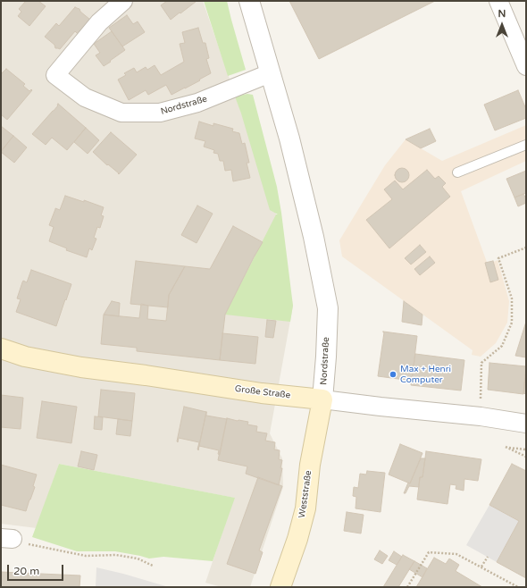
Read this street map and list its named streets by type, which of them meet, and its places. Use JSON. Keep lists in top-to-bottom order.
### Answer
{
  "streets": {
    "main road": ["Große Straße", "Weststraße"],
    "street": ["Nordstraße"]
  },
  "crossings": [
    ["Nordstraße", "Große Straße"],
    ["Nordstraße", "Weststraße"],
    ["Große Straße", "Weststraße"]
  ],
  "places": ["Max + Henri Computer"],
  "scale_bar": "20 m",
  "north": "top"
}
